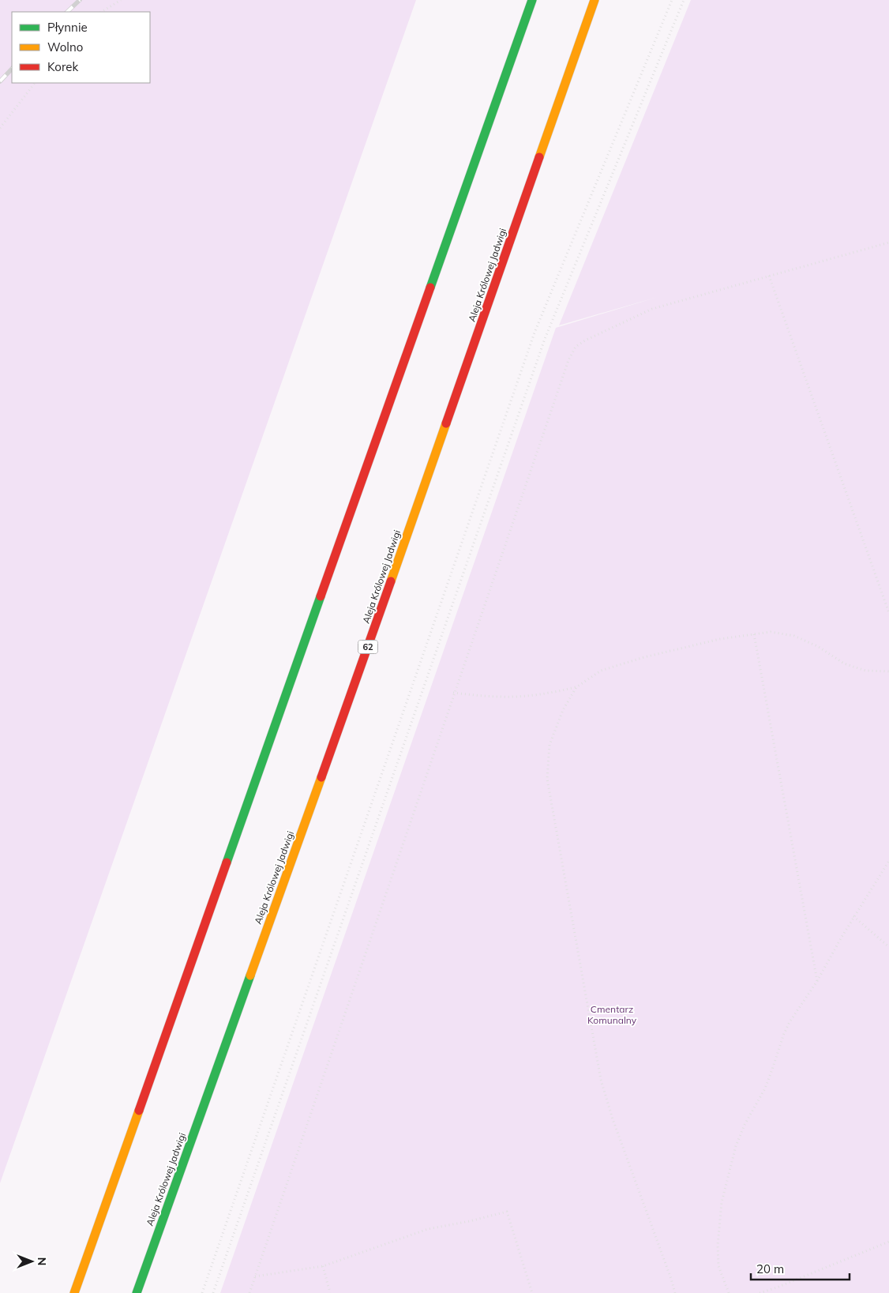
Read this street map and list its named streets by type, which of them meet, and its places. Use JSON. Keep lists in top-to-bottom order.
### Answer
{
  "streets": {
    "main road": ["Aleja Królowej Jadwigi", "62"]
  },
  "parks": ["Cmentarz Komunalny"],
  "legend": ["Płynnie", "Wolno", "Korek"],
  "scale_bar": "20 m",
  "north": "right"
}
